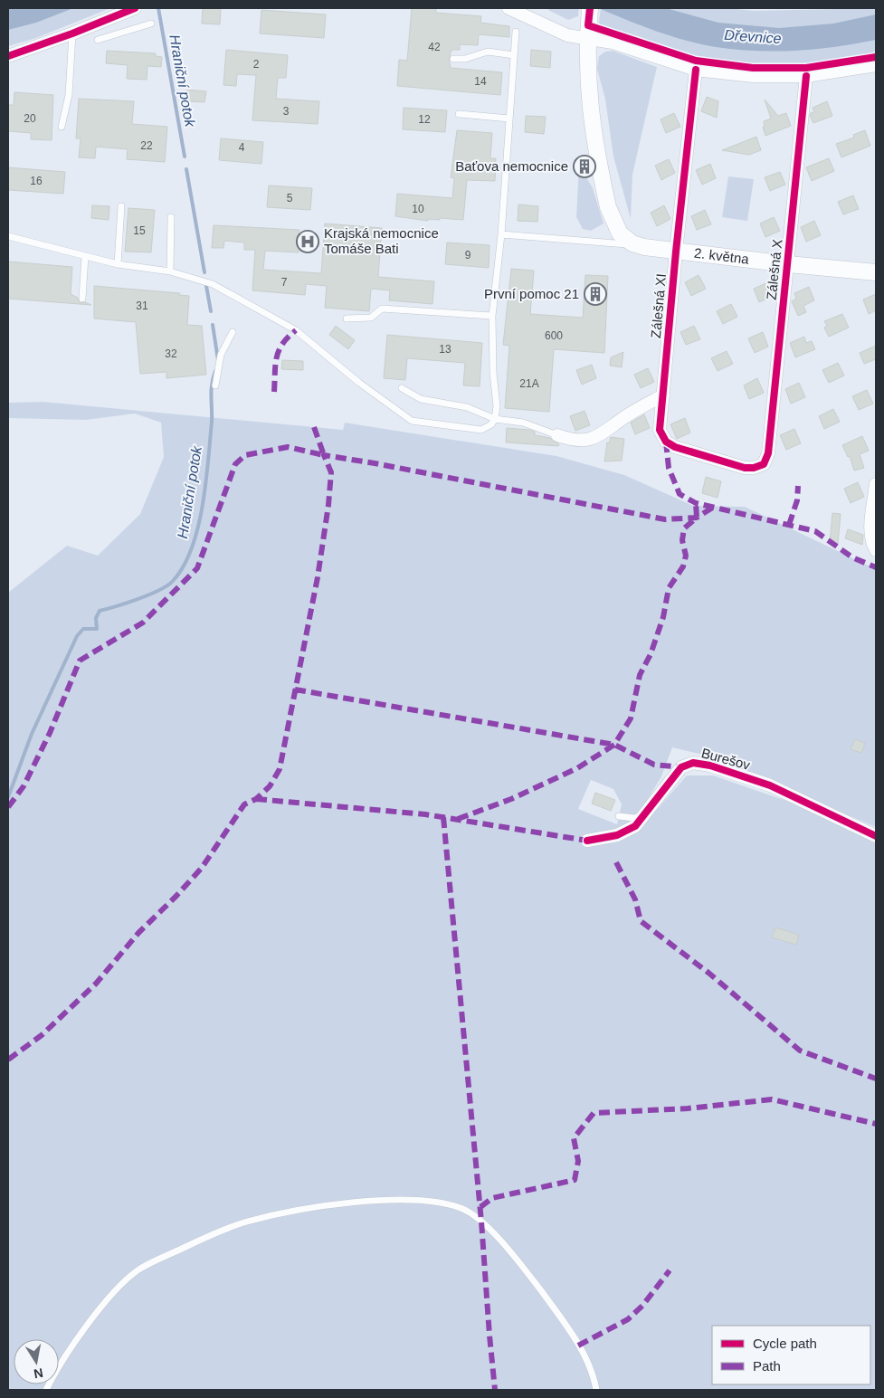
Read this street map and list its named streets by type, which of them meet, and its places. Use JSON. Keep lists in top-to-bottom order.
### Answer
{
  "streets": {
    "street": [
      "2. května",
      "Zálešná X",
      "Zálešná XI",
      "Burešov"
    ]
  },
  "crossings": [
    ["2. května", "Zálešná X"],
    ["2. května", "Zálešná XI"],
    ["Zálešná X", "Zálešná XI"]
  ],
  "water": ["Dřevnice", "Hraniční potok"],
  "places": {
    "building": ["Baťova nemocnice", "První pomoc 21"],
    "hospital": ["Krajská nemocnice Tomáše Bati"]
  },
  "house_numbers": [
    "42",
    "2",
    "14",
    "3",
    "20",
    "12",
    "22",
    "4",
    "16",
    "5",
    "10",
    "15",
    "9",
    "7",
    "31",
    "600",
    "13",
    "32",
    "21A"
  ],
  "legend": ["Cycle path", "Path"],
  "north": "bottom"
}
